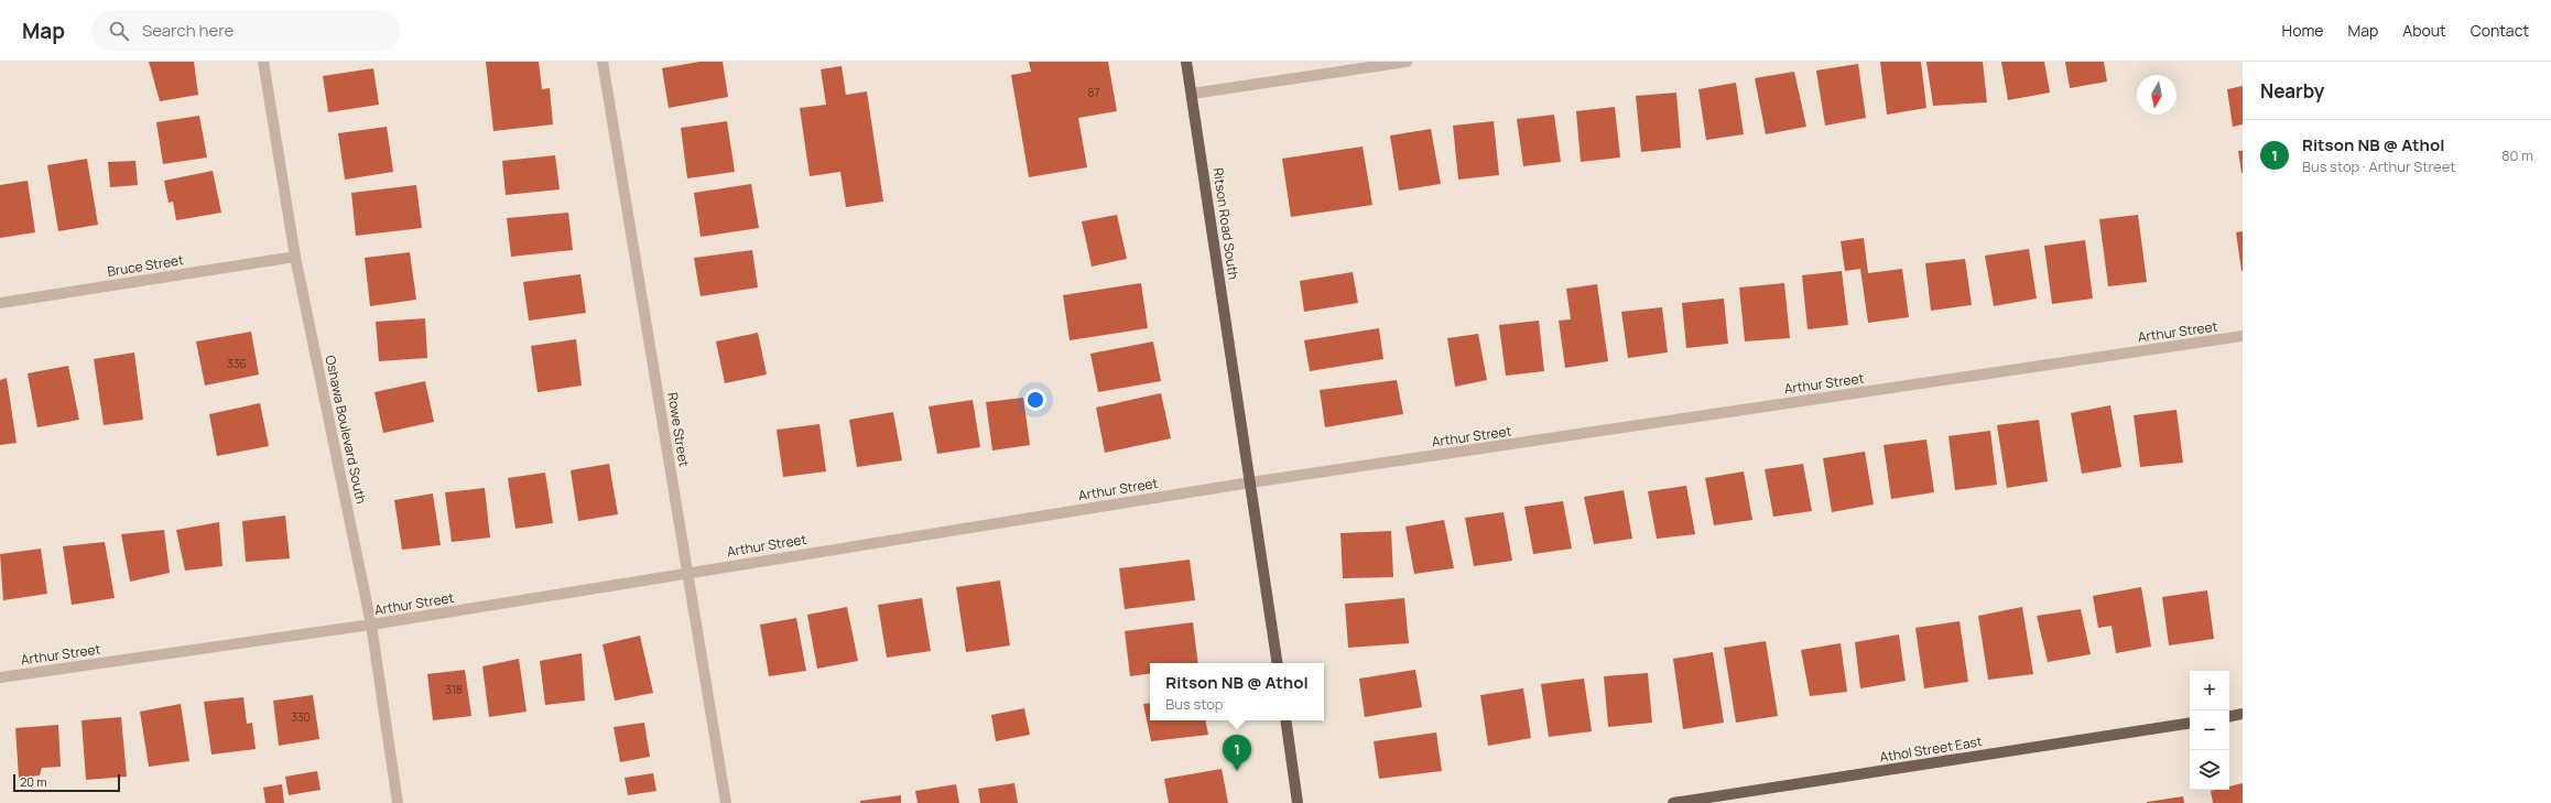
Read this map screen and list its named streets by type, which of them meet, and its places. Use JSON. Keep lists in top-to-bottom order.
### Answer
{
  "streets": {
    "main road": ["Ritson Road South", "Athol Street East"],
    "street": [
      "Bruce Street",
      "Arthur Street",
      "Oshawa Boulevard South",
      "Rowe Street"
    ]
  },
  "crossings": [
    ["Ritson Road South", "Arthur Street"],
    ["Bruce Street", "Oshawa Boulevard South"],
    ["Arthur Street", "Oshawa Boulevard South"],
    ["Arthur Street", "Rowe Street"]
  ],
  "house_numbers": [
    "87",
    "336",
    "318",
    "330"
  ],
  "scale_bar": "20 m",
  "north": "bottom",
  "page": {
    "header": "Map",
    "search": "Search here",
    "nav": [
      "Home",
      "Map",
      "About",
      "Contact"
    ],
    "heading": "Nearby",
    "list": [
      {
        "mark": "1",
        "name": "Ritson NB @ Athol",
        "note": "Bus stop · Arthur Street",
        "value": "80 m"
      }
    ],
    "popup": ["Ritson NB @ Athol", "Bus stop"],
    "map_buttons": ["+", "−"],
    "pins": "1",
    "scale": "20 m"
  }
}
